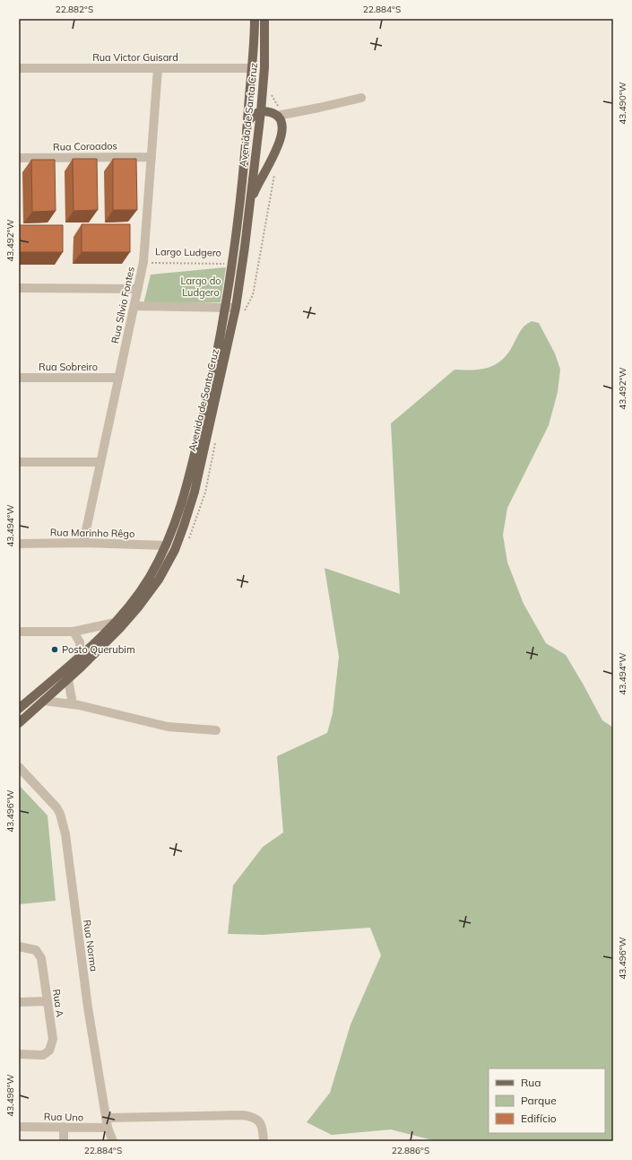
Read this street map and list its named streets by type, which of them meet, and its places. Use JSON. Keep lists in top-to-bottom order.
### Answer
{
  "streets": {
    "main road": ["Avenida de Santa Cruz"],
    "street": [
      "Rua Victor Guisard",
      "Rua Coroados",
      "Rua Sílvio Fontes",
      "Rua Sobreiro",
      "Rua Marinho Rêgo",
      "Rua Norma",
      "Rua A",
      "Rua Uno"
    ],
    "path": ["Largo Ludgero"]
  },
  "crossings": [
    ["Rua Victor Guisard", "Avenida de Santa Cruz"],
    ["Rua Victor Guisard", "Rua Sílvio Fontes"],
    ["Avenida de Santa Cruz", "Largo Ludgero"],
    ["Avenida de Santa Cruz", "Rua Marinho Rêgo"],
    ["Rua Coroados", "Rua Sílvio Fontes"],
    ["Largo Ludgero", "Rua Sílvio Fontes"],
    ["Rua Sílvio Fontes", "Rua Sobreiro"],
    ["Rua Sílvio Fontes", "Rua Marinho Rêgo"],
    ["Rua Norma", "Rua Uno"]
  ],
  "parks": ["Largo do Ludgero"],
  "places": ["Posto Querubim"],
  "legend": ["Rua", "Parque", "Edifício"],
  "coordinates": [
    "22.882°S",
    "22.884°S",
    "43.490°W",
    "43.492°W",
    "43.494°W",
    "43.496°W",
    "43.498°W",
    "22.886°S"
  ]
}
